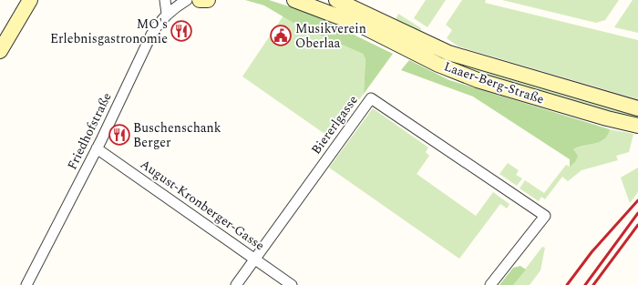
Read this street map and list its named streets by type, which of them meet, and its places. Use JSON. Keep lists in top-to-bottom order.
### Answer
{
  "streets": {
    "main road": ["Laaer-Berg-Straße"],
    "street": ["Biererlgasse", "Friedhofstraße", "August-Kronberger-Gasse"]
  },
  "crossings": [
    ["Biererlgasse", "August-Kronberger-Gasse"],
    ["Friedhofstraße", "August-Kronberger-Gasse"]
  ],
  "places": {
    "restaurant": ["MO's Erlebnisgastronomie", "Buschenschank Berger"],
    "public building": ["Musikverein Oberlaa"]
  }
}
